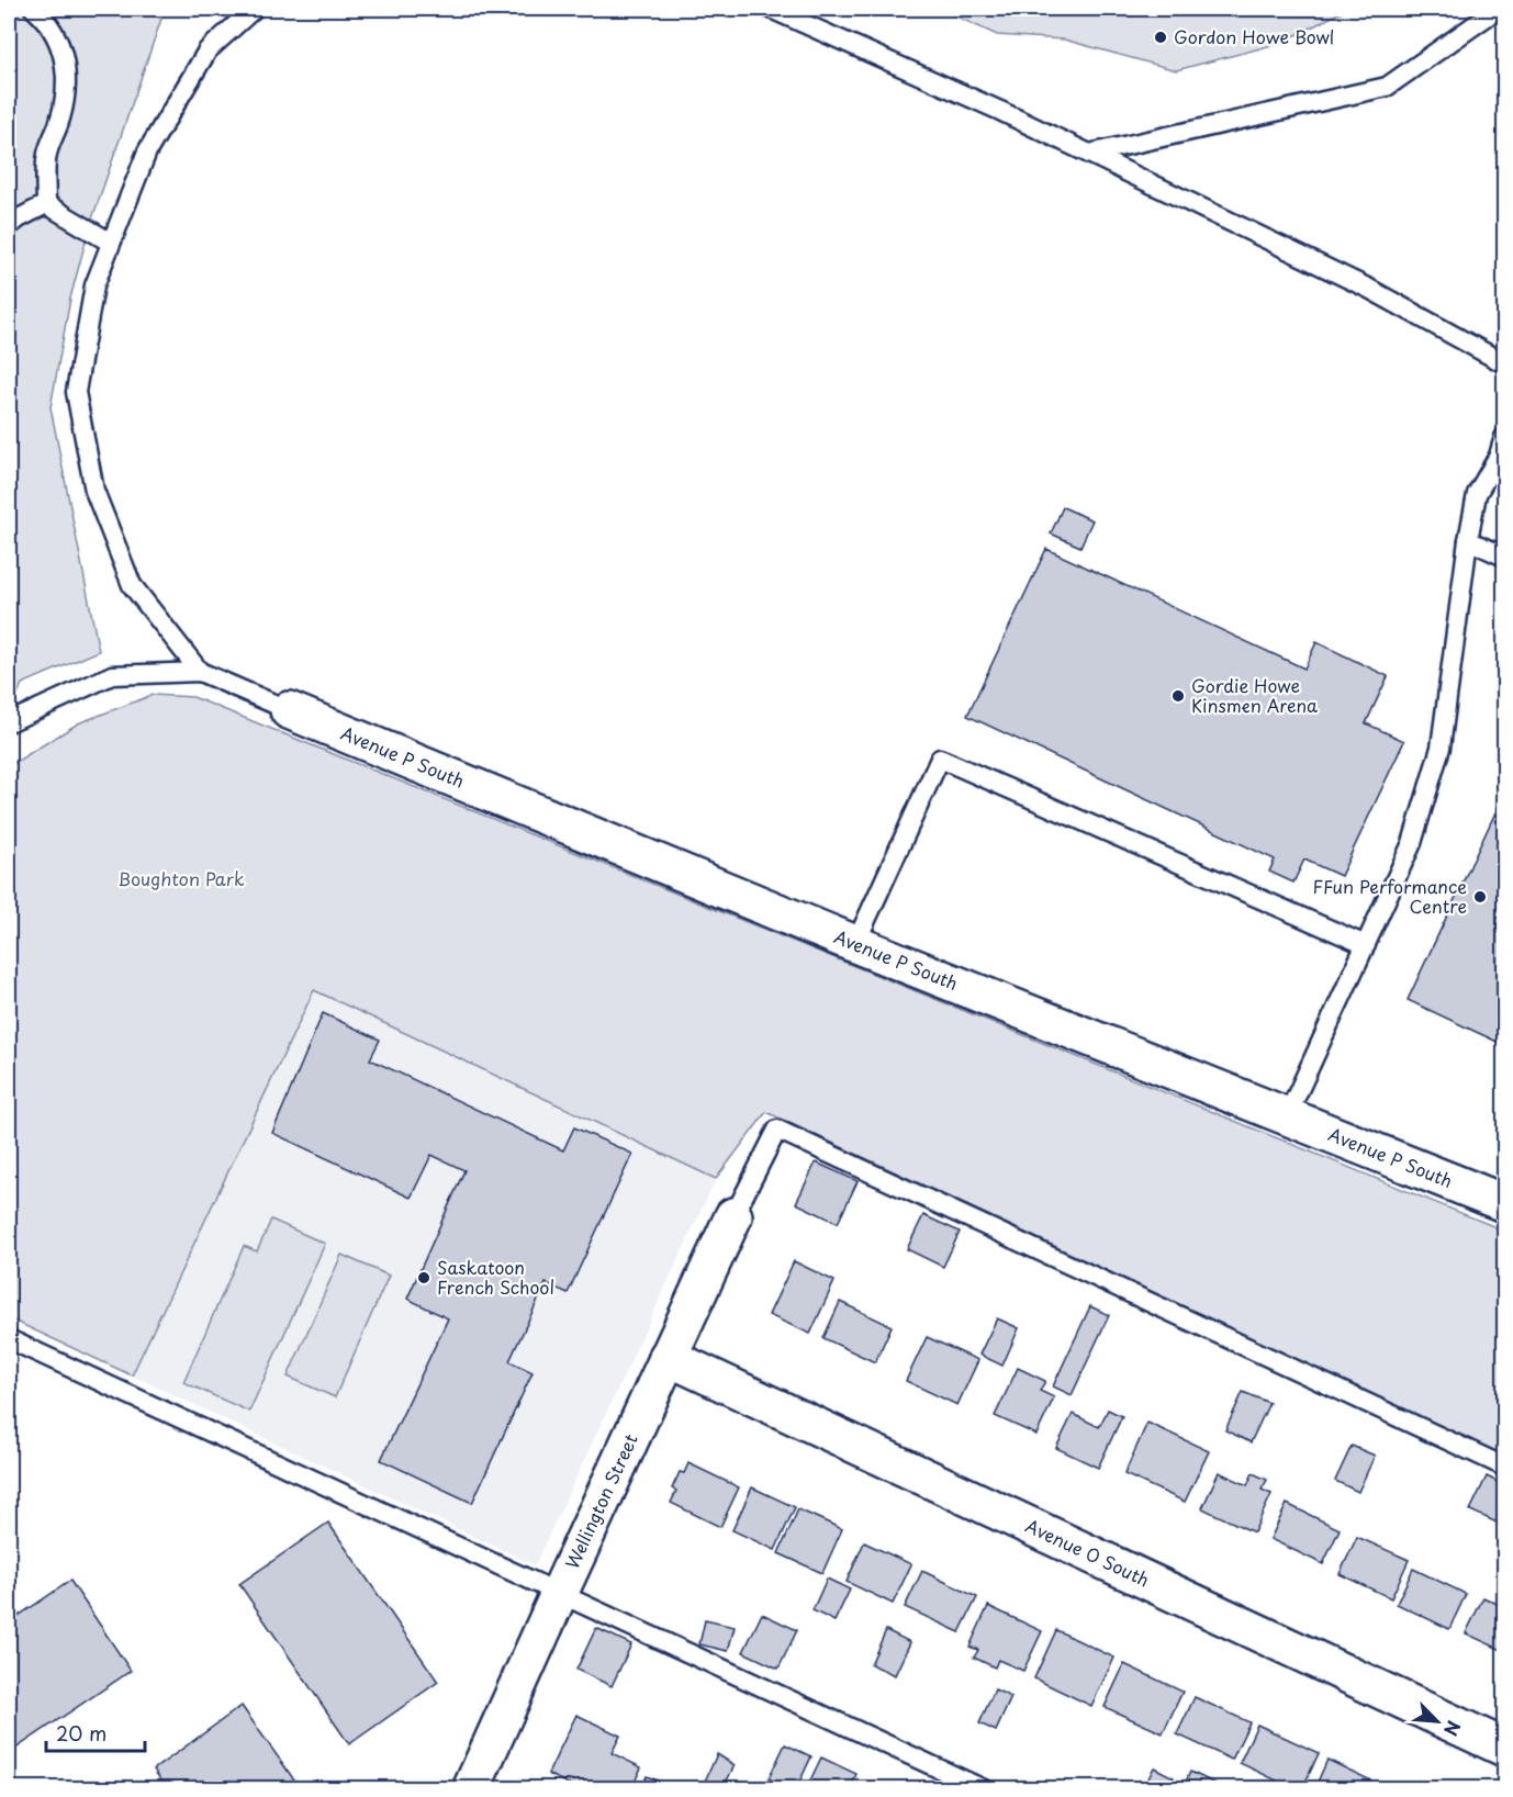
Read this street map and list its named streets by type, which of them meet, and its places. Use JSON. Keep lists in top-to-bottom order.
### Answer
{
  "streets": {
    "street": ["Avenue P South", "Wellington Street", "Avenue O South"]
  },
  "crossings": [
    ["Wellington Street", "Avenue O South"]
  ],
  "parks": ["Boughton Park"],
  "places": [
    "Gordon Howe Bowl",
    "Gordie Howe Kinsmen Arena",
    "FFun Performance Centre",
    "Saskatoon French School"
  ],
  "scale_bar": "20 m",
  "north": "bottom right"
}
